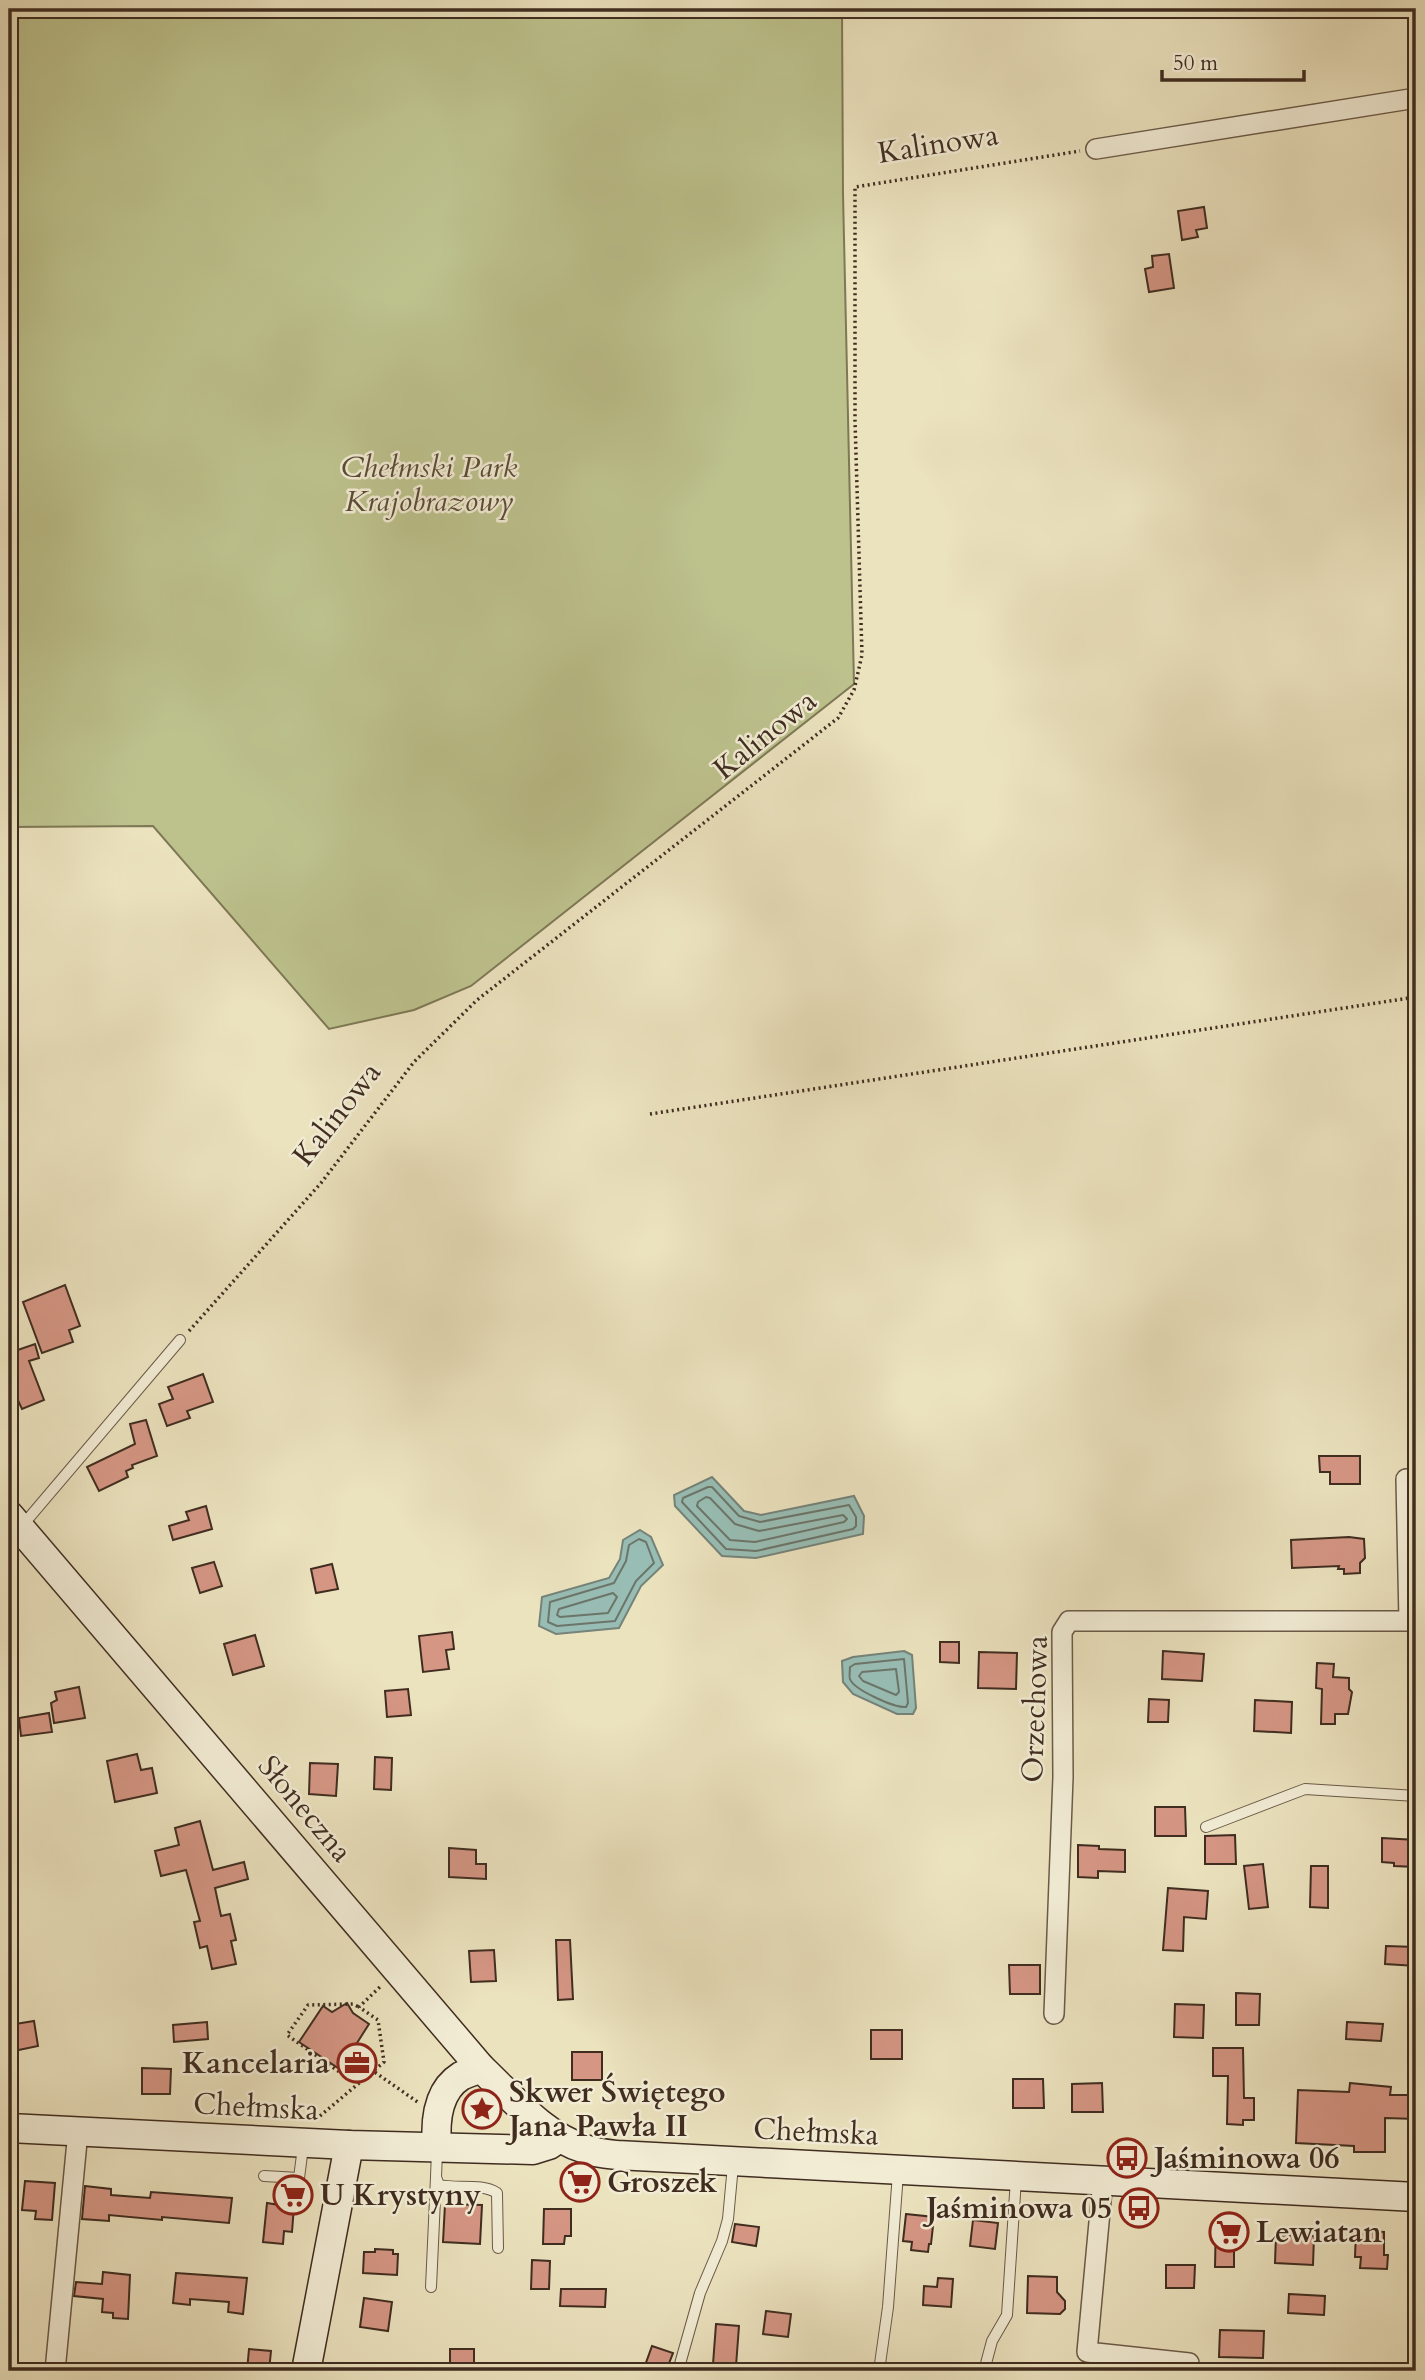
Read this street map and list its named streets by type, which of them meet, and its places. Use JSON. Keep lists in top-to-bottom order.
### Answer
{
  "streets": {
    "main road": ["Słoneczna", "Chełmska"],
    "street": ["Orzechowa"],
    "path": ["Kalinowa"]
  },
  "crossings": [
    ["Słoneczna", "Chełmska"]
  ],
  "parks": ["Chełmski Park Krajobrazowy"],
  "places": {
    "office": ["Kancelaria"],
    "place": ["Skwer Świętego Jana Pawła II"],
    "bus stop": ["Jaśminowa 06", "Jaśminowa 05"],
    "supermarket": ["Groszek", "U Krystyny", "Lewiatan"]
  },
  "scale_bar": "50 m"
}
